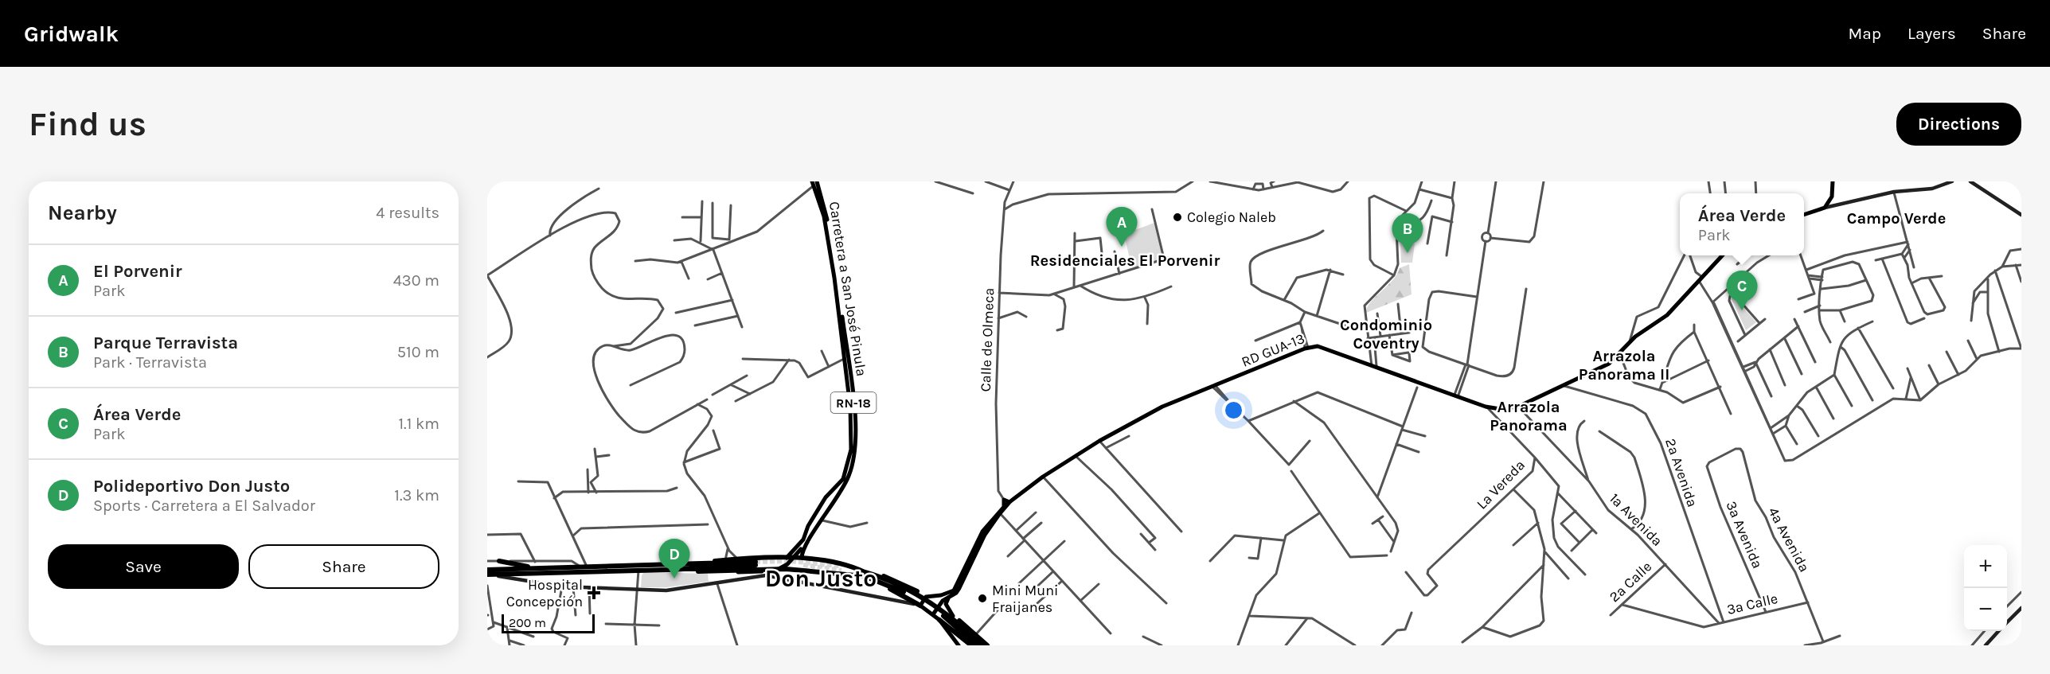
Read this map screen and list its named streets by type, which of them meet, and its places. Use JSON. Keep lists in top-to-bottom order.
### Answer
{
  "streets": {
    "main road": ["Carretera a San José Pinula", "RD GUA-13", "RN-18"],
    "street": [
      "Calle de Olmeca",
      "2a Avenida",
      "La Vereda",
      "1a Avenida",
      "3a Avenida",
      "4a Avenida",
      "2a Calle",
      "3a Calle"
    ]
  },
  "crossings": [
    ["Calle de Olmeca", "RD GUA-13"],
    ["RD GUA-13", "2a Avenida"],
    ["RD GUA-13", "La Vereda"],
    ["RD GUA-13", "1a Avenida"],
    ["2a Avenida", "3a Calle"],
    ["1a Avenida", "2a Calle"],
    ["1a Avenida", "3a Calle"],
    ["3a Avenida", "4a Avenida"],
    ["3a Avenida", "3a Calle"],
    ["4a Avenida", "3a Calle"],
    ["2a Calle", "3a Calle"]
  ],
  "districts": [
    "Campo Verde",
    "Residenciales El Porvenir",
    "Condominio Coventry",
    "Arrazola Panorama II",
    "Arrazola Panorama",
    "Don Justo"
  ],
  "places": {
    "other": ["Colegio Naleb", "Mini Muni Fraijanes"],
    "health": ["Hospital Concepción"]
  },
  "scale_bar": "200 m",
  "page": {
    "header": "Gridwalk",
    "nav": ["Map", "Layers", "Share"],
    "buttons": [
      "Directions",
      ["Save", "Share"]
    ],
    "title": "Find us",
    "heading": ["Nearby", "4 results"],
    "popup": ["Área Verde", "Park"],
    "pins": [
      "A",
      "B",
      "C",
      "D"
    ],
    "list": [
      {
        "mark": "A",
        "name": "El Porvenir",
        "note": "Park",
        "value": "430 m"
      },
      {
        "mark": "B",
        "name": "Parque Terravista",
        "note": "Park · Terravista",
        "value": "510 m"
      },
      {
        "mark": "C",
        "name": "Área Verde",
        "note": "Park",
        "value": "1.1 km"
      },
      {
        "mark": "D",
        "name": "Polideportivo Don Justo",
        "note": "Sports · Carretera a El Salvador",
        "value": "1.3 km"
      }
    ],
    "map_buttons": ["+", "−"],
    "scale": "200 m"
  }
}
